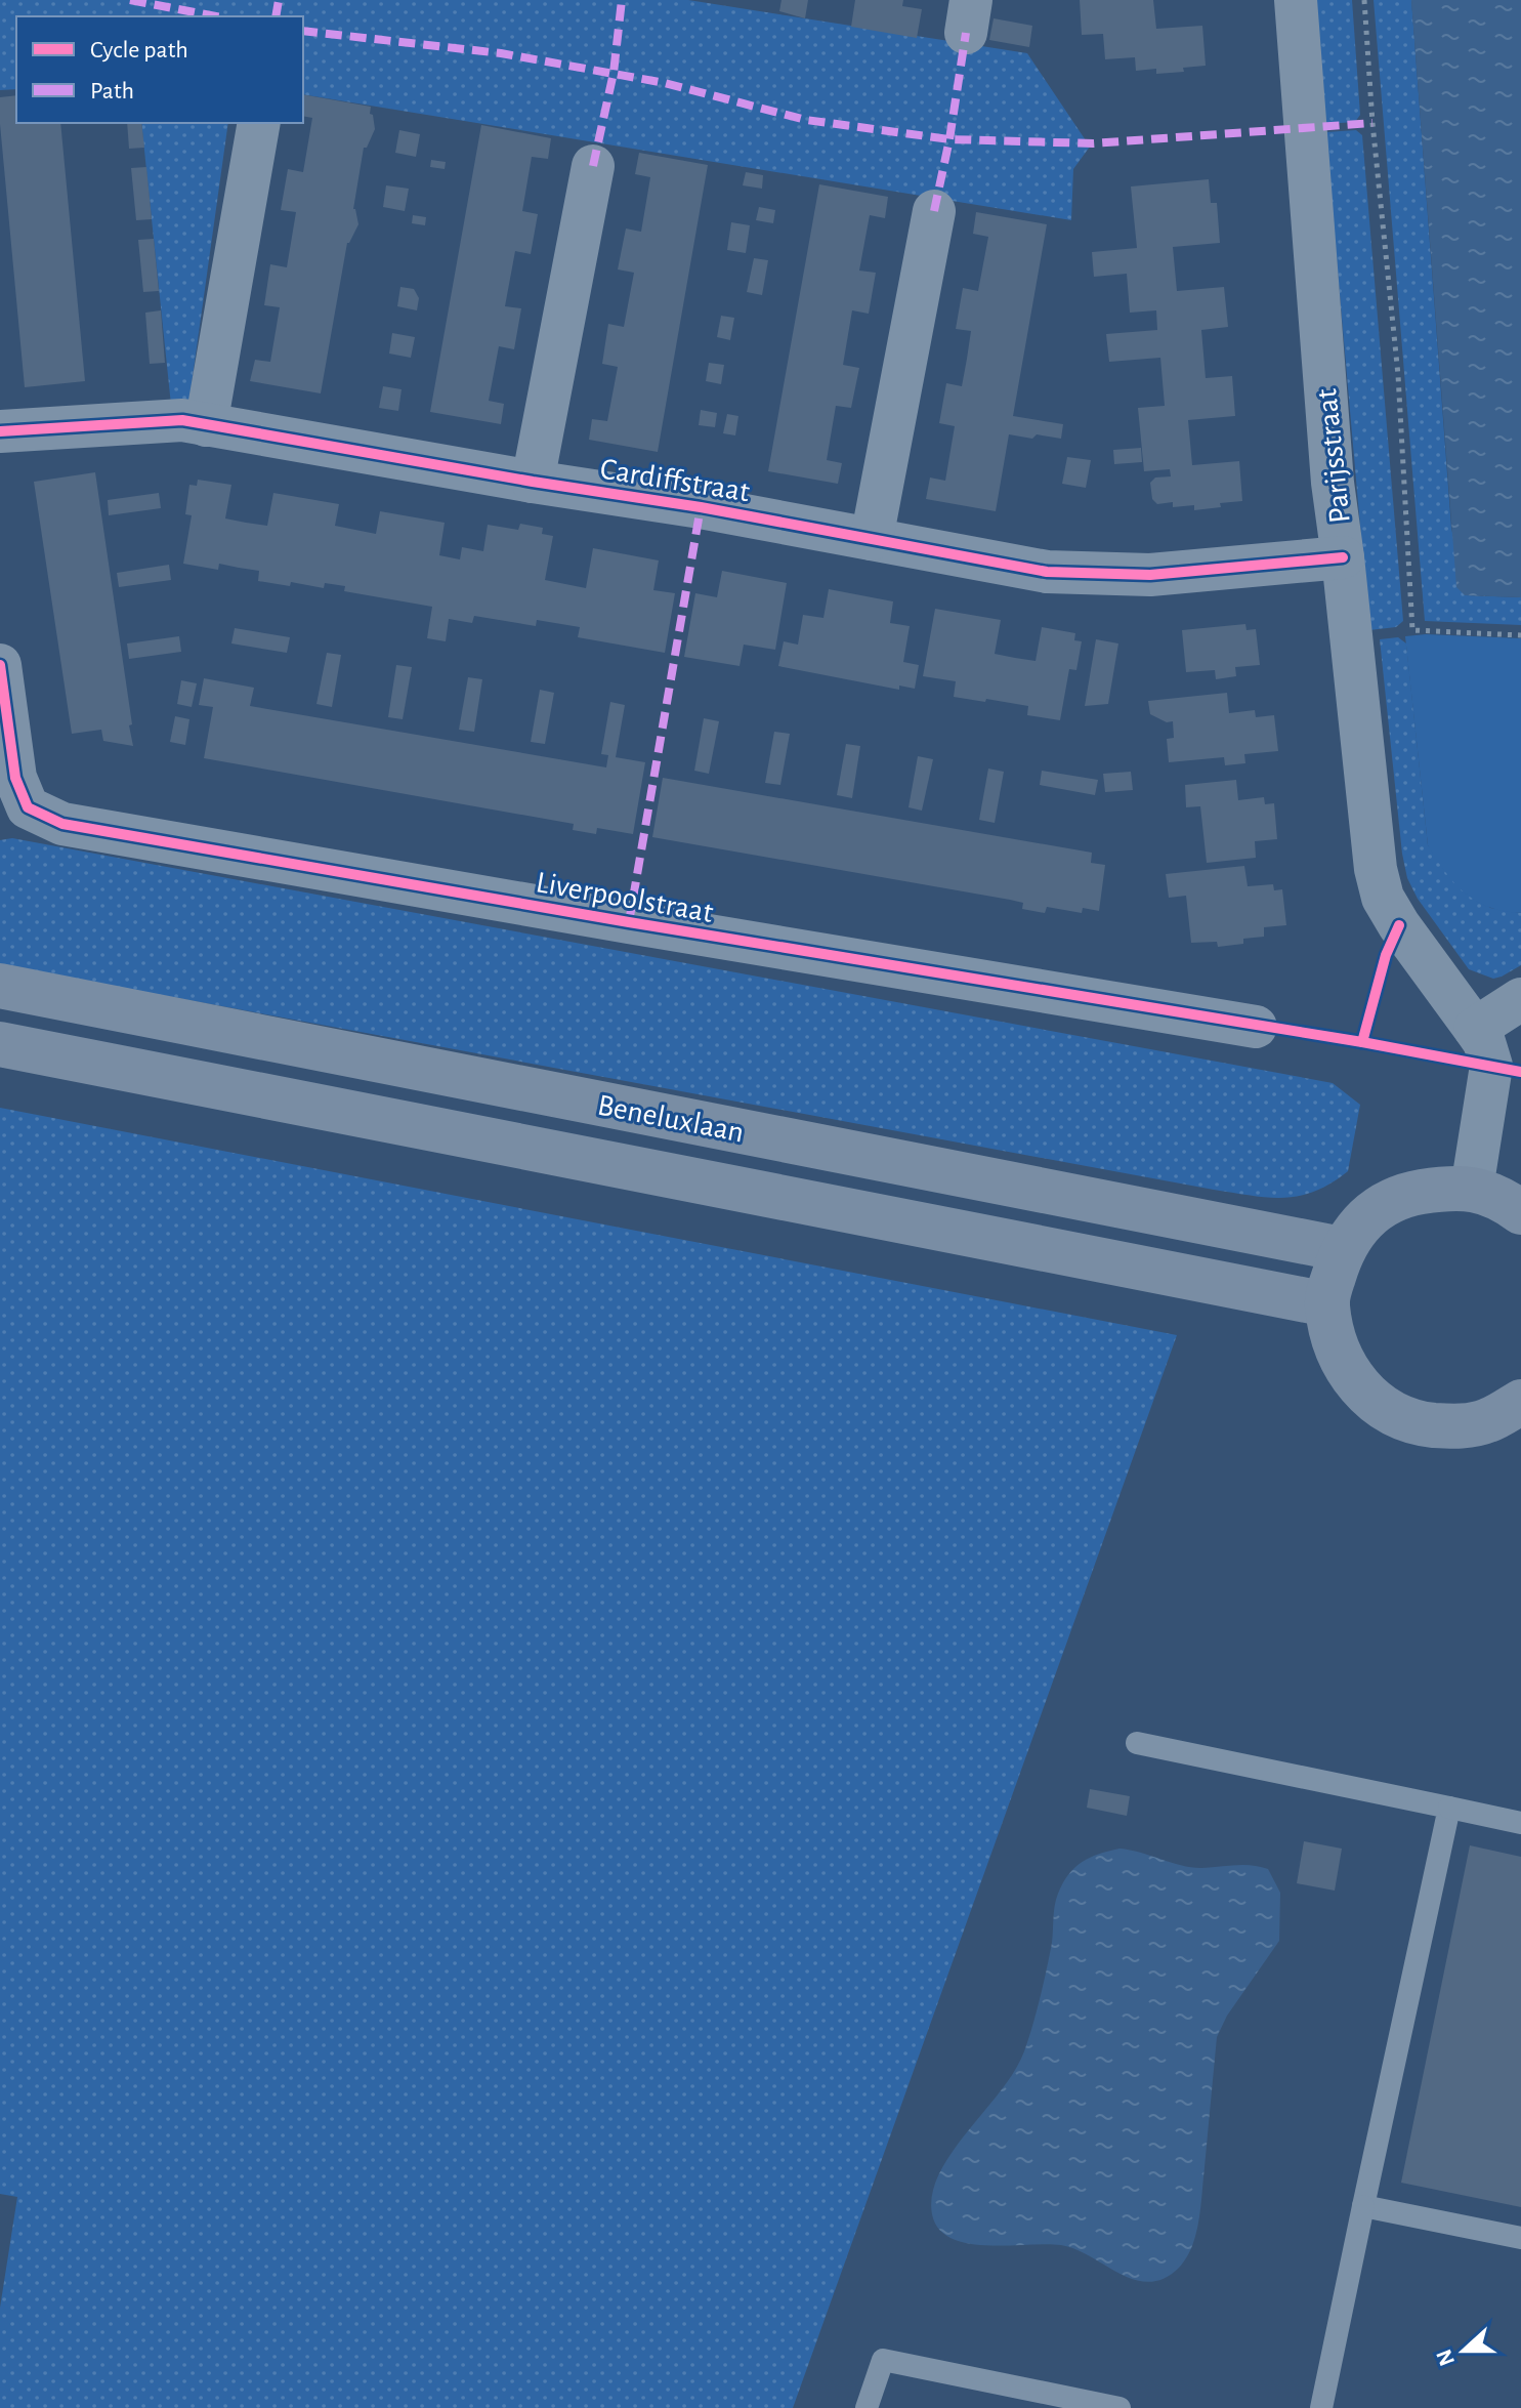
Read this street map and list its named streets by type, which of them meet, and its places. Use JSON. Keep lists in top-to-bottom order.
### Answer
{
  "streets": {
    "street": [
      "Parijsstraat",
      "Cardiffstraat",
      "Liverpoolstraat",
      "Beneluxlaan"
    ]
  },
  "crossings": [
    ["Parijsstraat", "Cardiffstraat"]
  ],
  "legend": ["Cycle path", "Path"],
  "north": "left"
}
